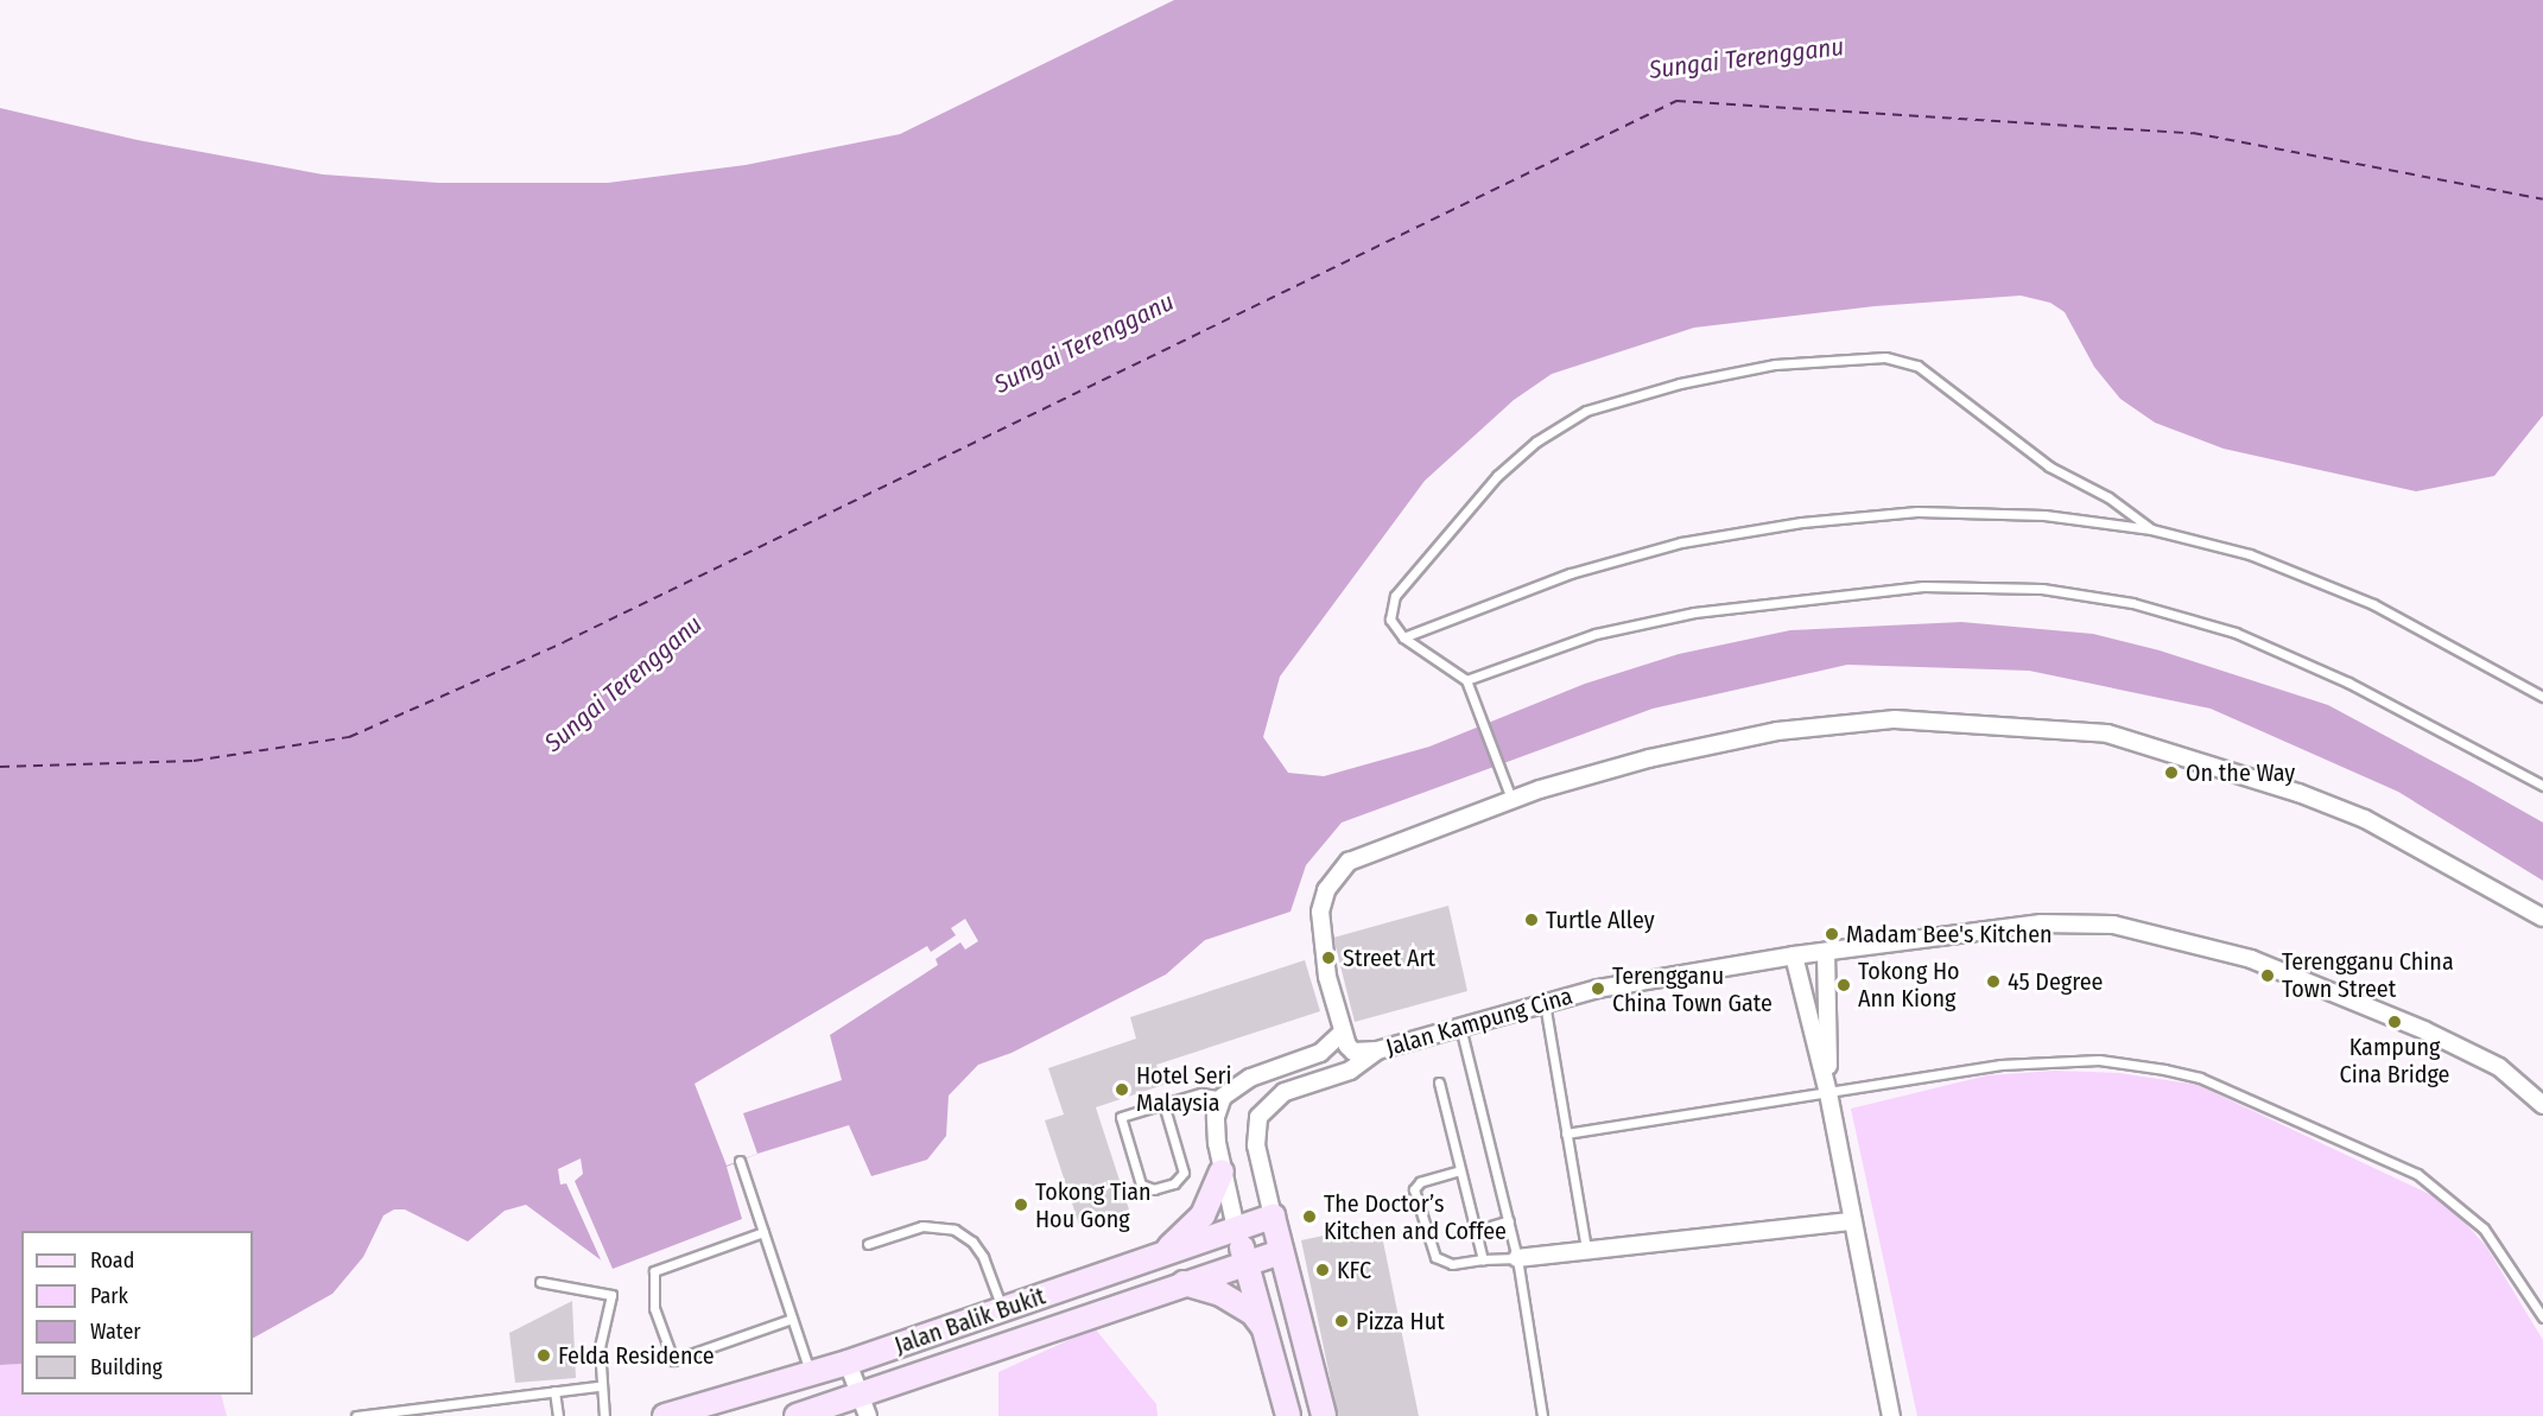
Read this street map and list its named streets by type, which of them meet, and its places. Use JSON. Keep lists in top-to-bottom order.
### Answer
{
  "streets": {
    "main road": ["Jalan Balik Bukit"],
    "street": ["Jalan Kampung Cina"]
  },
  "crossings": [
    ["Jalan Kampung Cina", "Jalan Balik Bukit"]
  ],
  "water": ["Sungai Terengganu"],
  "places": [
    "On the Way",
    "Turtle Alley",
    "Madam Bee's Kitchen",
    "Street Art",
    "Terengganu China Town Street",
    "45 Degree",
    "Tokong Ho Ann Kiong",
    "Terengganu China Town Gate",
    "Kampung Cina Bridge",
    "Hotel Seri Malaysia",
    "Tokong Tian Hou Gong",
    "The Doctor’s Kitchen and Coffee",
    "KFC",
    "Pizza Hut",
    "Felda Residence"
  ],
  "legend": [
    "Road",
    "Park",
    "Water",
    "Building"
  ]
}
